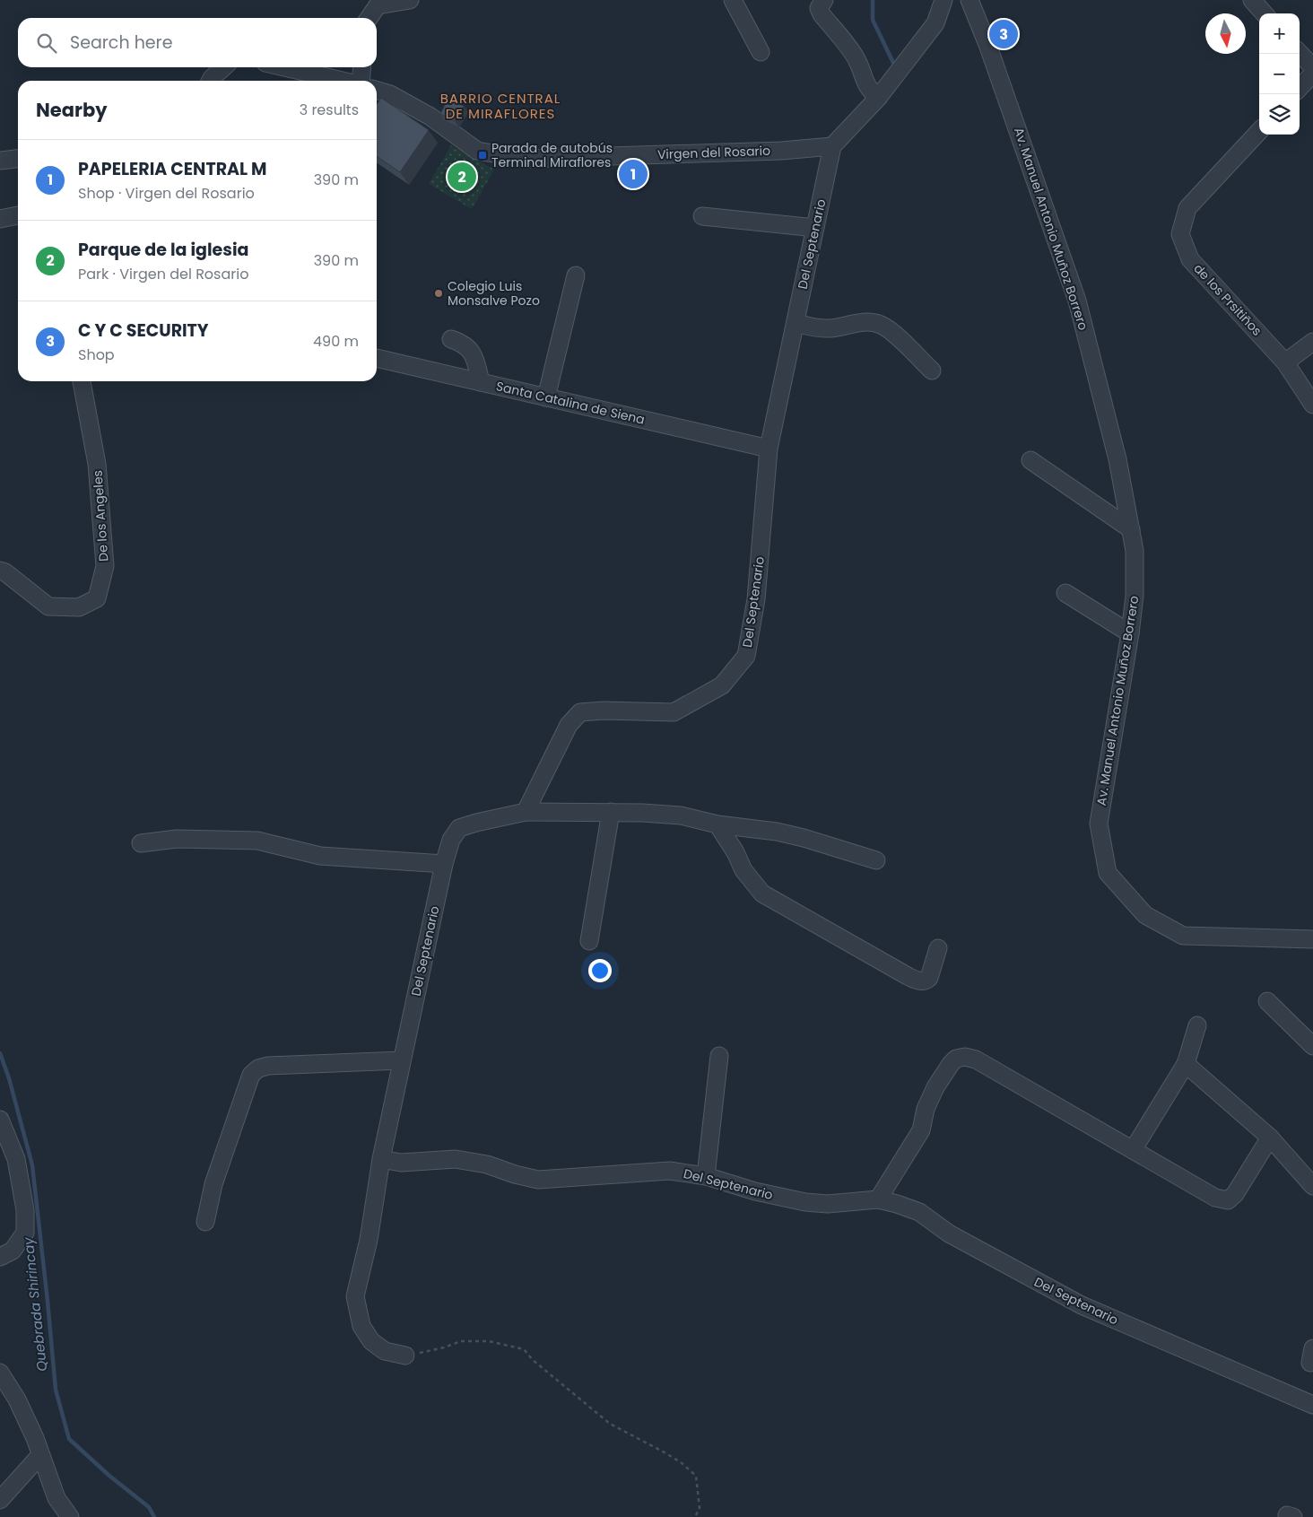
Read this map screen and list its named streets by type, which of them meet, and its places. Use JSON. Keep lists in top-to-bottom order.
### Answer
{
  "streets": {
    "street": [
      "Virgen del Rosario",
      "Av. Manuel Antonio Muñoz Borrero",
      "Del Septenario",
      "de los Prsitiños",
      "Santa Catalina de Siena",
      "De los Angeles"
    ]
  },
  "crossings": [
    ["Virgen del Rosario", "Del Septenario"],
    ["Del Septenario", "Santa Catalina de Siena"]
  ],
  "districts": ["BARRIO CENTRAL DE MIRAFLORES"],
  "water": ["Quebrada Shirincay"],
  "places": {
    "transit": ["Parada de autobús Terminal Miraflores"],
    "other": ["Colegio Luis Monsalve Pozo"]
  },
  "north": "bottom",
  "page": {
    "map_buttons": ["+", "−"],
    "pins": ["3", "1", "2"],
    "search": "Search here",
    "heading": ["Nearby", "3 results"],
    "list": [
      {
        "mark": "1",
        "name": "PAPELERIA CENTRAL M",
        "note": "Shop · Virgen del Rosario",
        "value": "390 m"
      },
      {
        "mark": "2",
        "name": "Parque de la iglesia",
        "note": "Park · Virgen del Rosario",
        "value": "390 m"
      },
      {
        "mark": "3",
        "name": "C Y C SECURITY",
        "note": "Shop",
        "value": "490 m"
      }
    ]
  }
}
